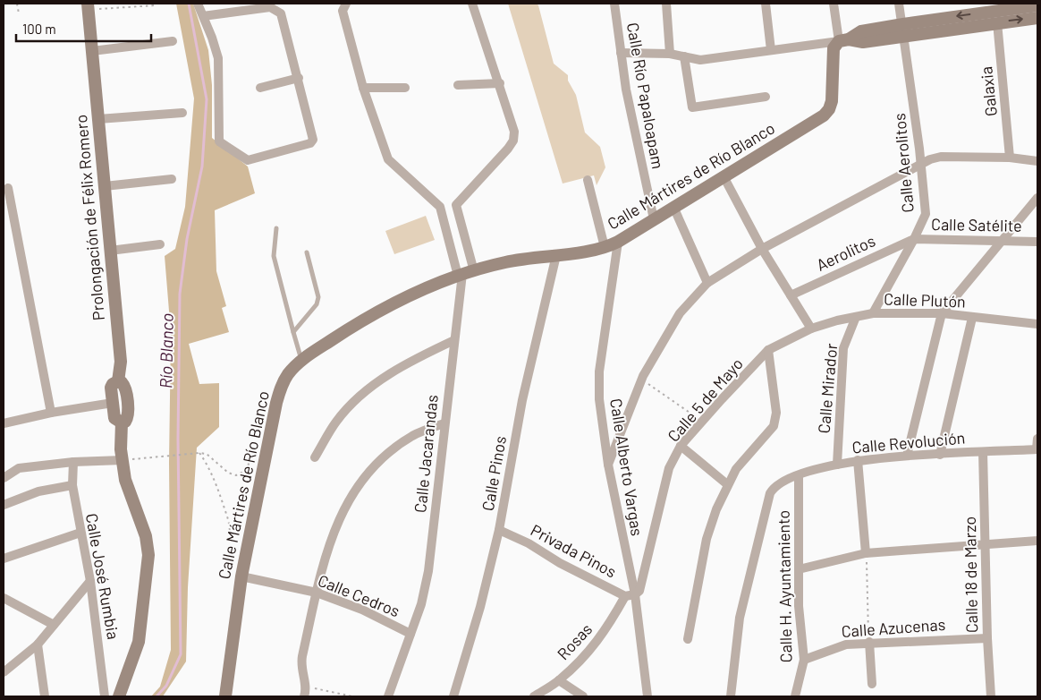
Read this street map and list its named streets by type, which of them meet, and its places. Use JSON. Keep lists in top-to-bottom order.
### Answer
{
  "streets": {
    "main road": ["Calle Mártires de Río Blanco", "Prolongación de Félix Romero"],
    "street": [
      "Galaxia",
      "Calle Río Papaloapam",
      "Calle Aerolitos",
      "Calle Satélite",
      "Aerolitos",
      "Calle Plutón",
      "Calle Mirador",
      "Calle 5 de Mayo",
      "Calle Revolución",
      "Calle Jacarandas",
      "Calle Alberto Vargas",
      "Calle Pinos",
      "Privada Pinos",
      "Calle 18 de Marzo",
      "Calle José Rumbia",
      "Calle H. Ayuntamiento",
      "Calle Cedros",
      "Calle Azucenas",
      "Rosas"
    ]
  },
  "crossings": [
    ["Calle Río Papaloapam", "Calle Mártires de Río Blanco"],
    ["Calle Aerolitos", "Calle Satélite"],
    ["Calle Aerolitos", "Aerolitos"],
    ["Calle Aerolitos", "Calle Plutón"],
    ["Calle Mártires de Río Blanco", "Calle Jacarandas"],
    ["Calle Mártires de Río Blanco", "Calle Alberto Vargas"],
    ["Calle Mártires de Río Blanco", "Calle Pinos"],
    ["Calle Mártires de Río Blanco", "Calle Cedros"],
    ["Calle Satélite", "Aerolitos"],
    ["Calle Plutón", "Calle Mirador"],
    ["Calle Plutón", "Calle 5 de Mayo"],
    ["Calle Mirador", "Calle Revolución"],
    ["Calle 5 de Mayo", "Calle Alberto Vargas"],
    ["Calle 5 de Mayo", "Privada Pinos"],
    ["Calle 5 de Mayo", "Rosas"],
    ["Calle Revolución", "Calle 18 de Marzo"],
    ["Calle Revolución", "Calle H. Ayuntamiento"],
    ["Calle Jacarandas", "Calle Cedros"],
    ["Calle Alberto Vargas", "Privada Pinos"],
    ["Calle Alberto Vargas", "Rosas"],
    ["Calle Pinos", "Privada Pinos"],
    ["Privada Pinos", "Rosas"],
    ["Calle 18 de Marzo", "Calle Azucenas"],
    ["Calle H. Ayuntamiento", "Calle Azucenas"]
  ],
  "water": ["Río Blanco"],
  "scale_bar": "100 m"
}
